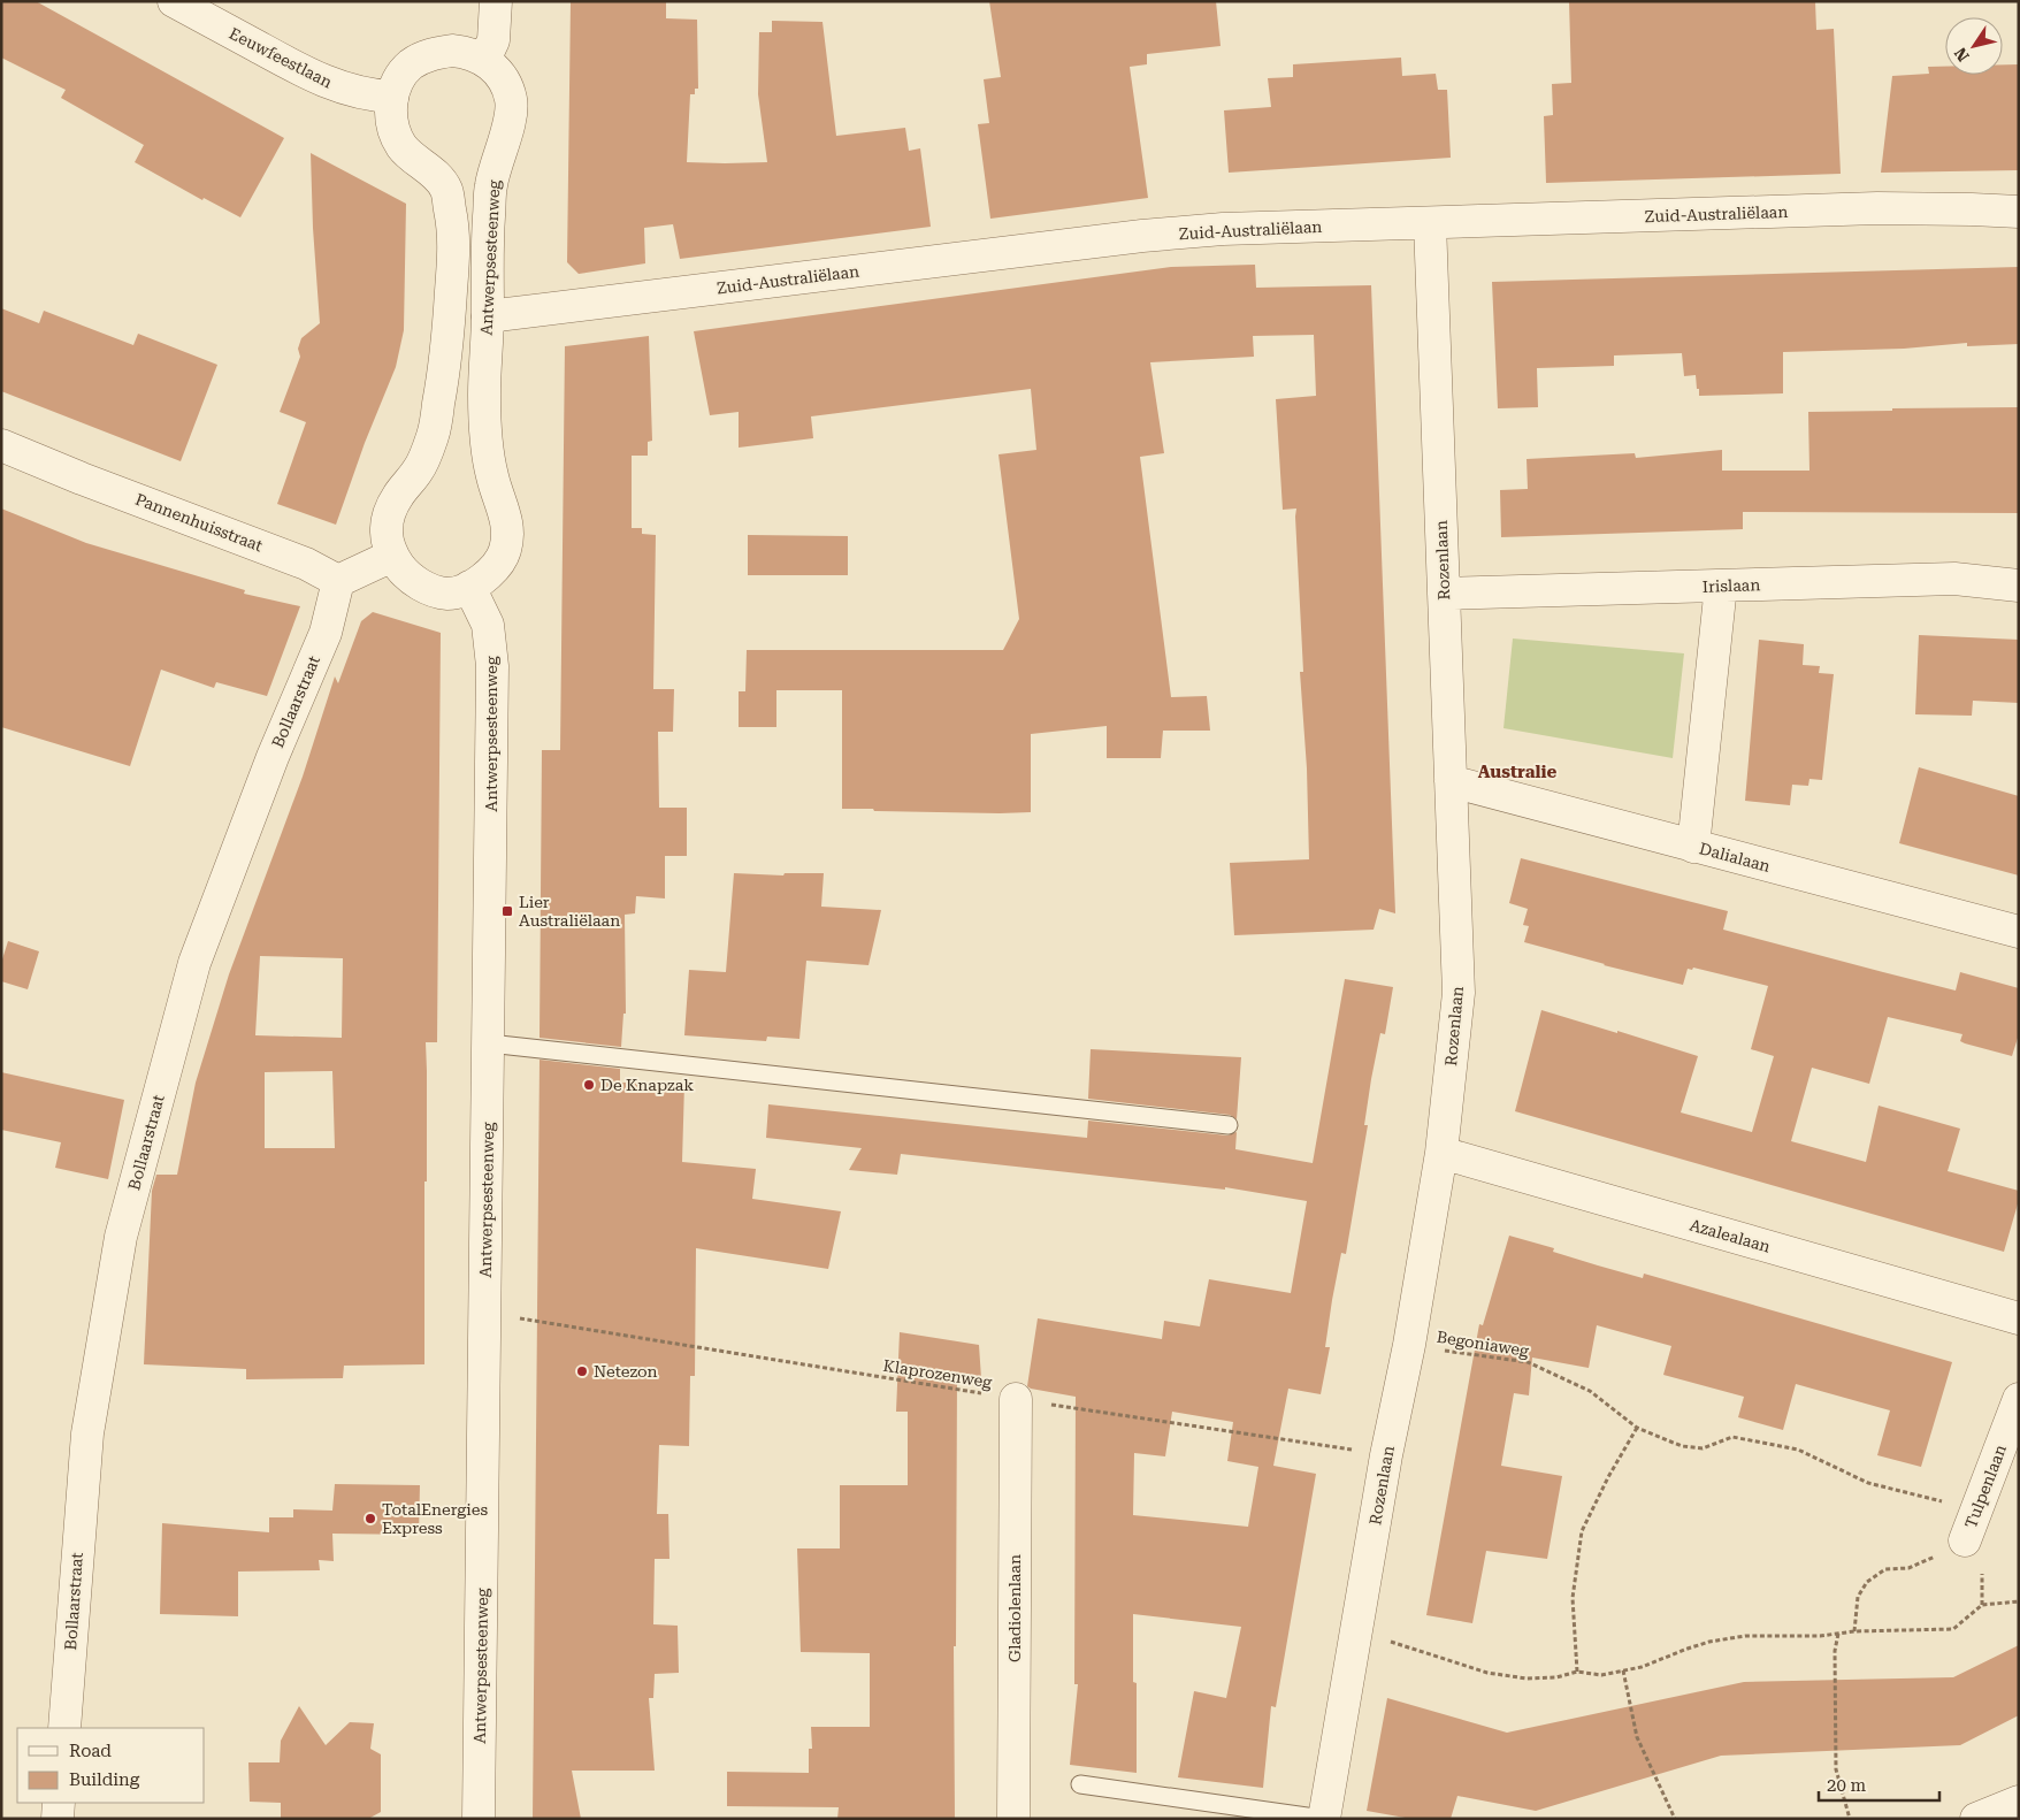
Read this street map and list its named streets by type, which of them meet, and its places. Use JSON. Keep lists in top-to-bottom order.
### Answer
{
  "streets": {
    "street": [
      "Eeuwfeestlaan",
      "Zuid-Australiëlaan",
      "Antwerpsesteenweg",
      "Pannenhuisstraat",
      "Rozenlaan",
      "Irislaan",
      "Bollaarstraat",
      "Dalialaan",
      "Azalealaan",
      "Tulpenlaan",
      "Gladiolenlaan"
    ],
    "path": ["Begoniaweg", "Klaprozenweg"]
  },
  "crossings": [
    ["Zuid-Australiëlaan", "Antwerpsesteenweg"],
    ["Zuid-Australiëlaan", "Rozenlaan"],
    ["Antwerpsesteenweg", "Klaprozenweg"],
    ["Pannenhuisstraat", "Bollaarstraat"],
    ["Rozenlaan", "Irislaan"],
    ["Rozenlaan", "Dalialaan"],
    ["Rozenlaan", "Azalealaan"],
    ["Rozenlaan", "Begoniaweg"],
    ["Rozenlaan", "Klaprozenweg"],
    ["Begoniaweg", "Tulpenlaan"],
    ["Klaprozenweg", "Gladiolenlaan"]
  ],
  "districts": ["Australie"],
  "places": {
    "transit": ["Lier Australiëlaan"],
    "other": ["De Knapzak", "Netezon", "TotalEnergies Express"]
  },
  "legend": ["Road", "Building"],
  "scale_bar": "20 m",
  "north": "bottom left"
}
